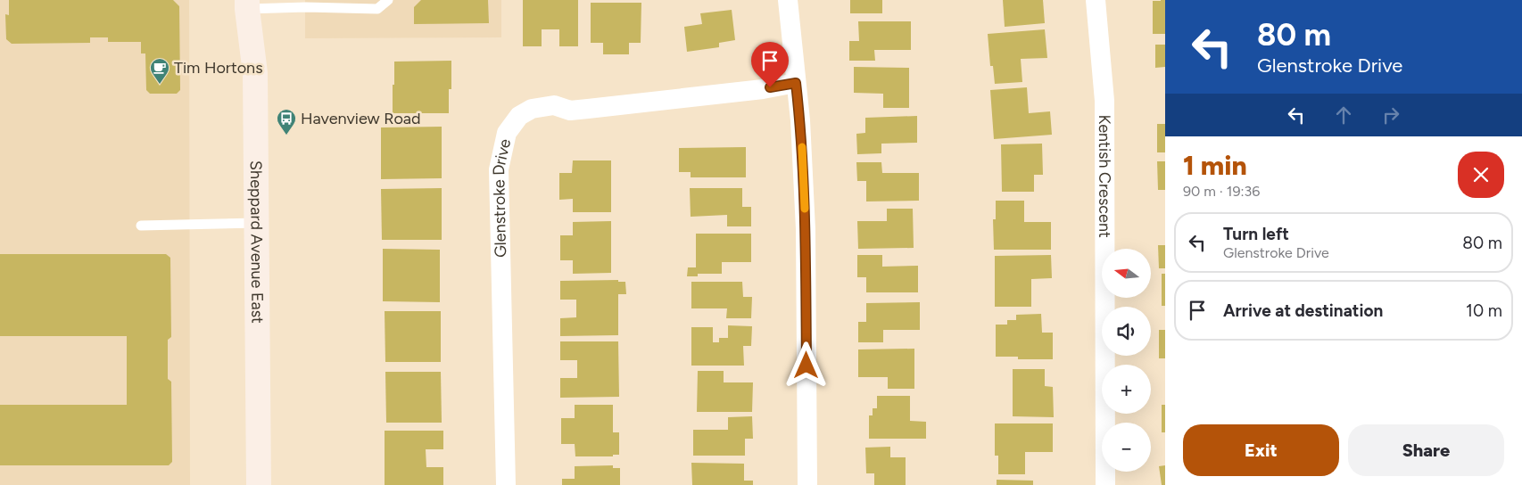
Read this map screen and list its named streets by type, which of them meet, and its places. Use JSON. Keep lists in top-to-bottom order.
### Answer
{
  "streets": {
    "main road": ["Sheppard Avenue East"],
    "street": ["Kentish Crescent", "Glenstroke Drive"]
  },
  "places": {
    "cafe": ["Tim Hortons"],
    "bus stop": ["Havenview Road"]
  },
  "north": "left",
  "page": {
    "turn": ["80 m", "Glenstroke Drive"],
    "heading": ["1 min", "90 m · 19:36"],
    "list": [
      {
        "name": "Turn left",
        "note": "Glenstroke Drive",
        "value": "80 m"
      },
      {
        "name": "Arrive at destination",
        "value": "10 m"
      }
    ],
    "map_buttons": ["+", "−"],
    "buttons": ["Exit", "Share"]
  }
}
